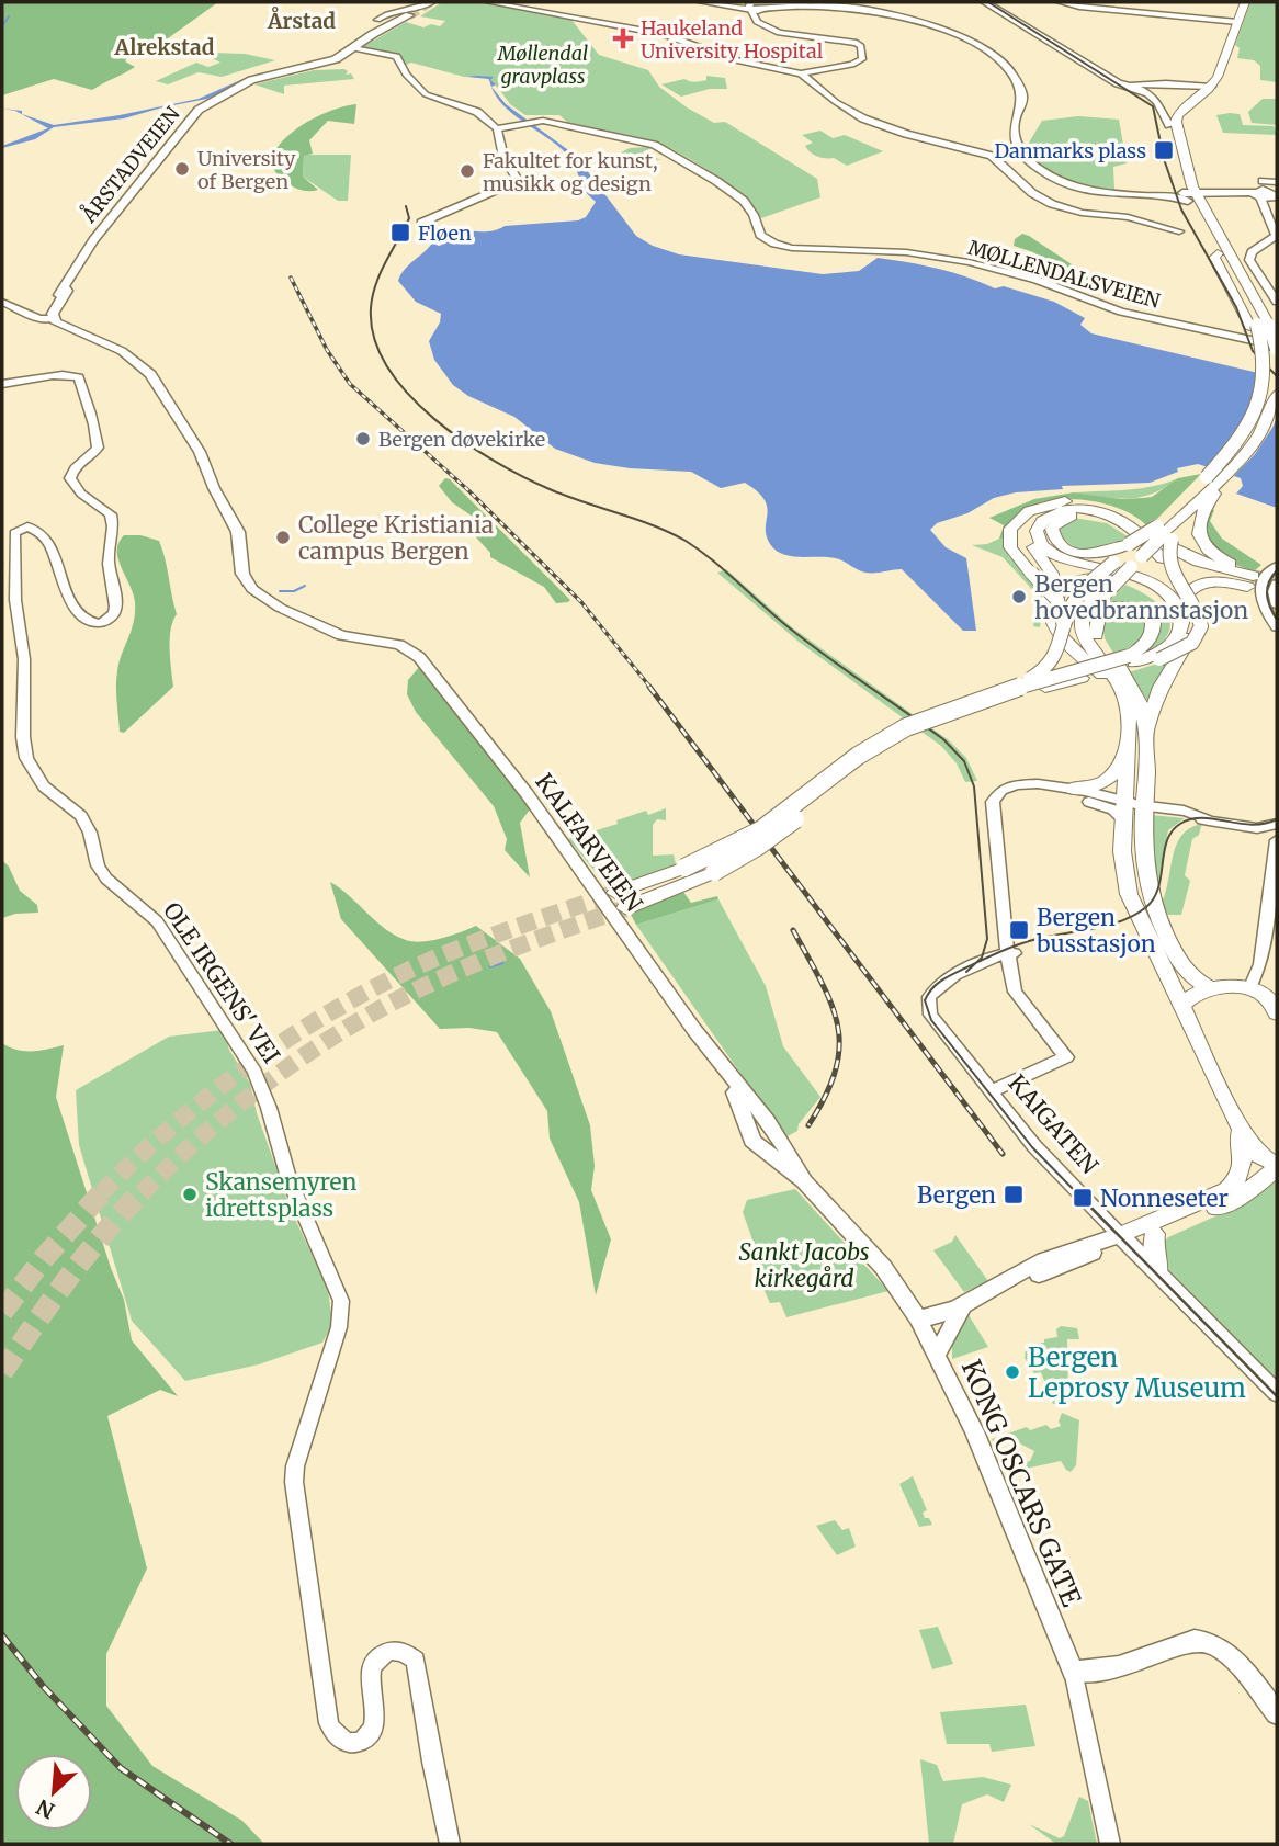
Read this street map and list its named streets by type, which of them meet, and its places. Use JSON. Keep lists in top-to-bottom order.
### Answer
{
  "streets": {
    "main road": [
      "ÅRSTADVEIEN",
      "KALFARVEIEN",
      "KAIGATEN",
      "KONG OSCARS GATE"
    ],
    "street": ["MØLLENDALSVEIEN", "OLE IRGENS' VEI"]
  },
  "crossings": [
    ["ÅRSTADVEIEN", "KALFARVEIEN"],
    ["KALFARVEIEN", "KONG OSCARS GATE"]
  ],
  "districts": ["Årstad", "Alrekstad"],
  "parks": ["Møllendal gravplass", "Sankt Jacobs kirkegård"],
  "places": {
    "health": ["Haukeland University Hospital"],
    "transit": [
      "Danmarks plass",
      "Fløen",
      "Bergen busstasjon",
      "Bergen",
      "Nonneseter"
    ],
    "other": [
      "University of Bergen",
      "Fakultet for kunst, musikk og design",
      "Bergen døvekirke",
      "College Kristiania campus Bergen",
      "Bergen hovedbrannstasjon",
      "Skansemyren idrettsplass",
      "Bergen Leprosy Museum"
    ]
  },
  "north": "bottom left"
}
